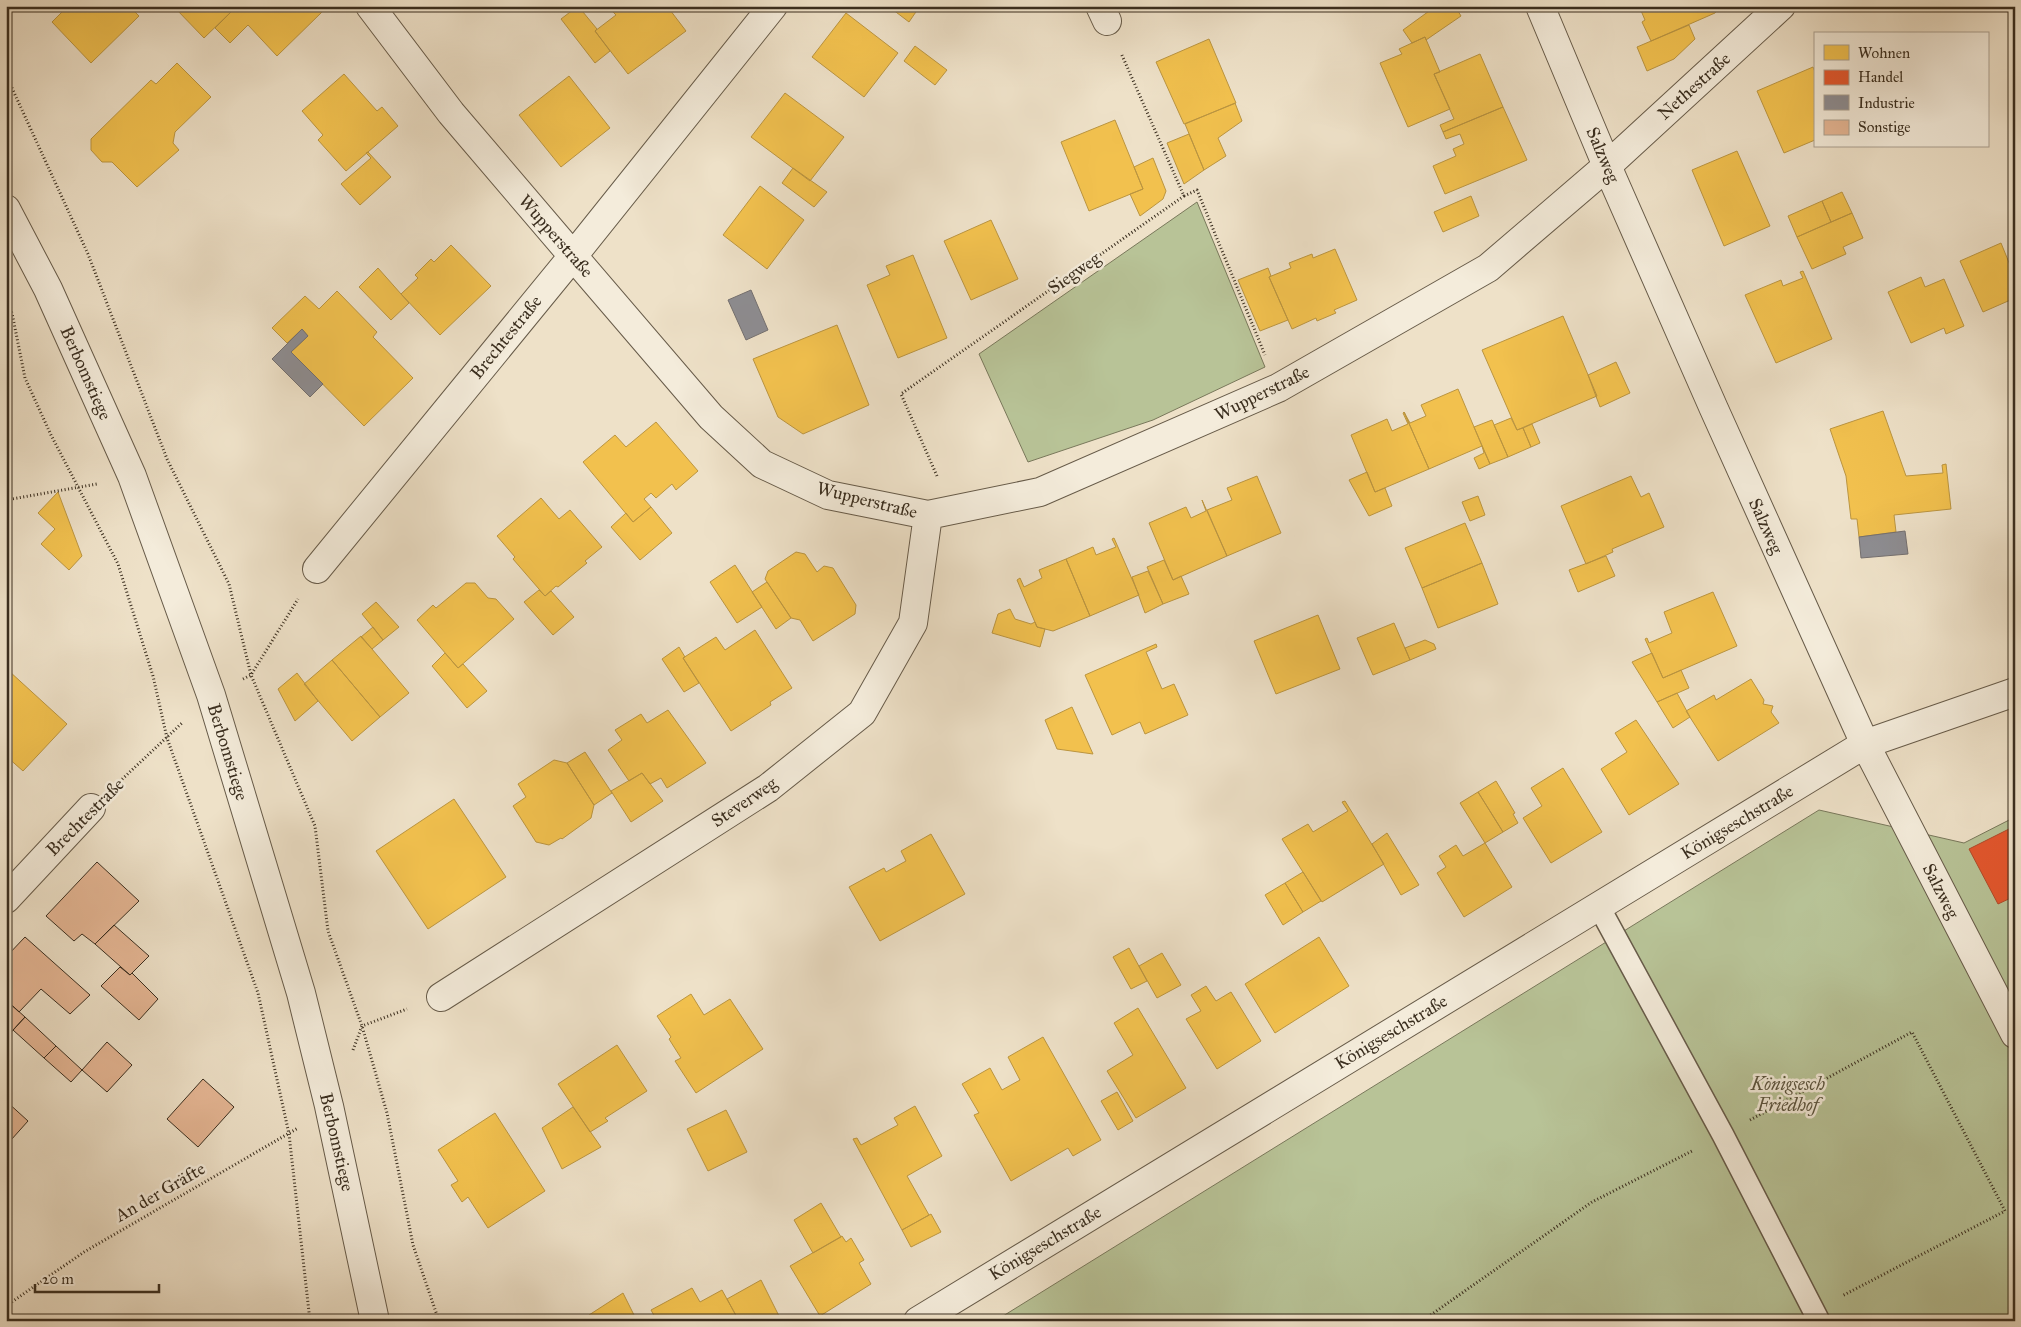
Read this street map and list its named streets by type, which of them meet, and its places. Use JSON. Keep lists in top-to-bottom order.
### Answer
{
  "streets": {
    "street": [
      "Nethestraße",
      "Salzweg",
      "Wupperstraße",
      "Brechtestraße",
      "Berbomstiege",
      "Steverweg",
      "Königseschstraße"
    ],
    "path": ["Siegweg", "An der Gräfte"]
  },
  "crossings": [
    ["Nethestraße", "Salzweg"],
    ["Nethestraße", "Wupperstraße"],
    ["Salzweg", "Wupperstraße"],
    ["Salzweg", "Königseschstraße"],
    ["Wupperstraße", "Siegweg"],
    ["Wupperstraße", "Brechtestraße"],
    ["Wupperstraße", "Steverweg"],
    ["Siegweg", "Steverweg"],
    ["Berbomstiege", "An der Gräfte"]
  ],
  "parks": ["Königsesch Friedhof"],
  "legend": [
    "Wohnen",
    "Handel",
    "Industrie",
    "Sonstige"
  ],
  "scale_bar": "20 m"
}
